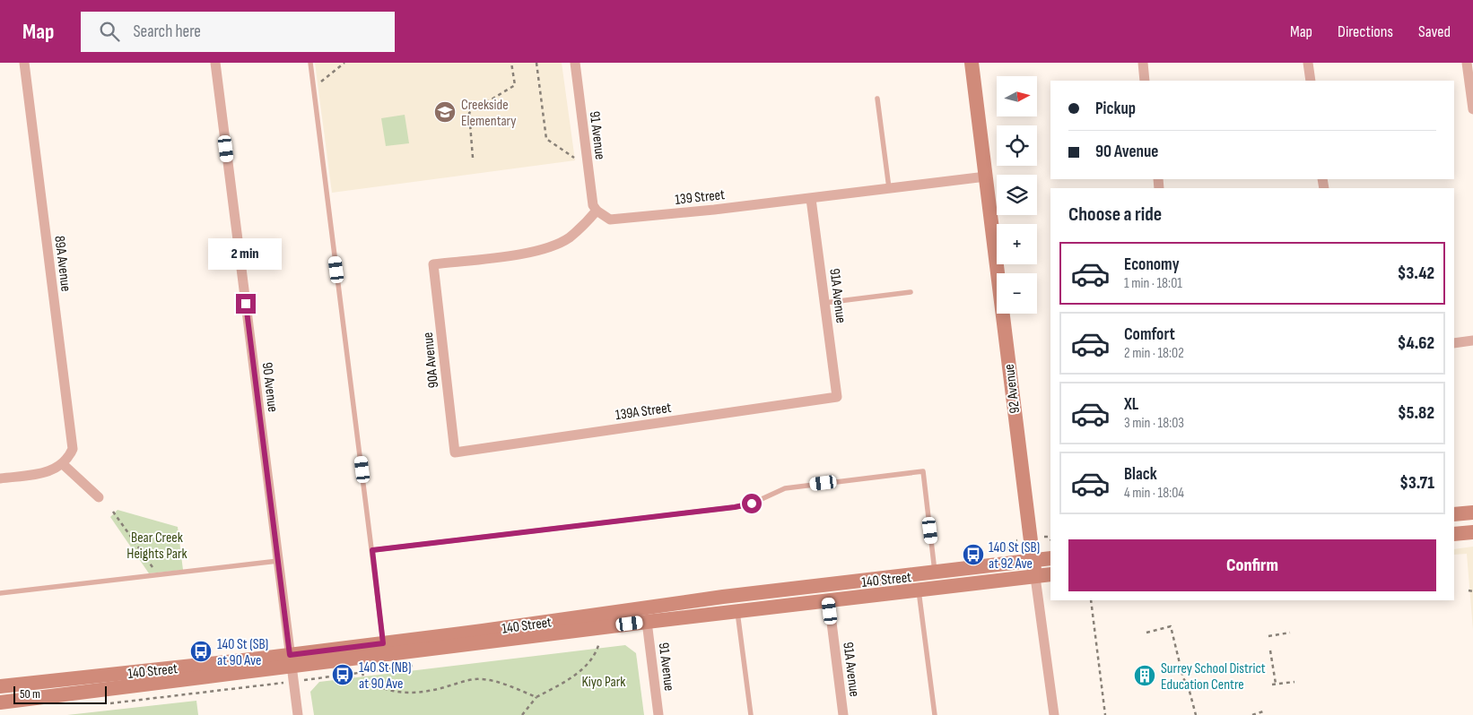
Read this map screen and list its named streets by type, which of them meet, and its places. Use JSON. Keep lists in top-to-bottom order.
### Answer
{
  "streets": {
    "main road": ["92 Avenue", "140 Street"],
    "street": [
      "91 Avenue",
      "139 Street",
      "89A Avenue",
      "91A Avenue",
      "90A Avenue",
      "90 Avenue",
      "139A Street"
    ]
  },
  "crossings": [
    ["91 Avenue", "139 Street"],
    ["91 Avenue", "90A Avenue"],
    ["91 Avenue", "140 Street"],
    ["139 Street", "91A Avenue"],
    ["139 Street", "90A Avenue"],
    ["139 Street", "92 Avenue"],
    ["91A Avenue", "139A Street"],
    ["91A Avenue", "140 Street"],
    ["90A Avenue", "139A Street"],
    ["90 Avenue", "140 Street"],
    ["92 Avenue", "140 Street"]
  ],
  "parks": ["Bear Creek Heights Park", "Kiyo Park"],
  "places": {
    "school or university": ["Creekside Elementary"],
    "bus stop": ["140 St (SB) at 92 Ave", "140 St (SB) at 90 Ave", "140 St (NB) at 90 Ave"],
    "building": ["Surrey School District Education Centre"]
  },
  "scale_bar": "50 m",
  "north": "right",
  "page": {
    "header": "Map",
    "search": "Search here",
    "nav": ["Map", "Directions", "Saved"],
    "map_buttons": ["+", "−"],
    "banner": ["Pickup", "90 Avenue"],
    "heading": "Choose a ride",
    "bubble": "2 min",
    "list": [
      {
        "name": "Economy",
        "note": "1 min · 18:01",
        "value": "$3.42"
      },
      {
        "name": "Comfort",
        "note": "2 min · 18:02",
        "value": "$4.62"
      },
      {
        "name": "XL",
        "note": "3 min · 18:03",
        "value": "$5.82"
      },
      {
        "name": "Black",
        "note": "4 min · 18:04",
        "value": "$3.71"
      }
    ],
    "buttons": "Confirm",
    "scale": "50 m"
  }
}
